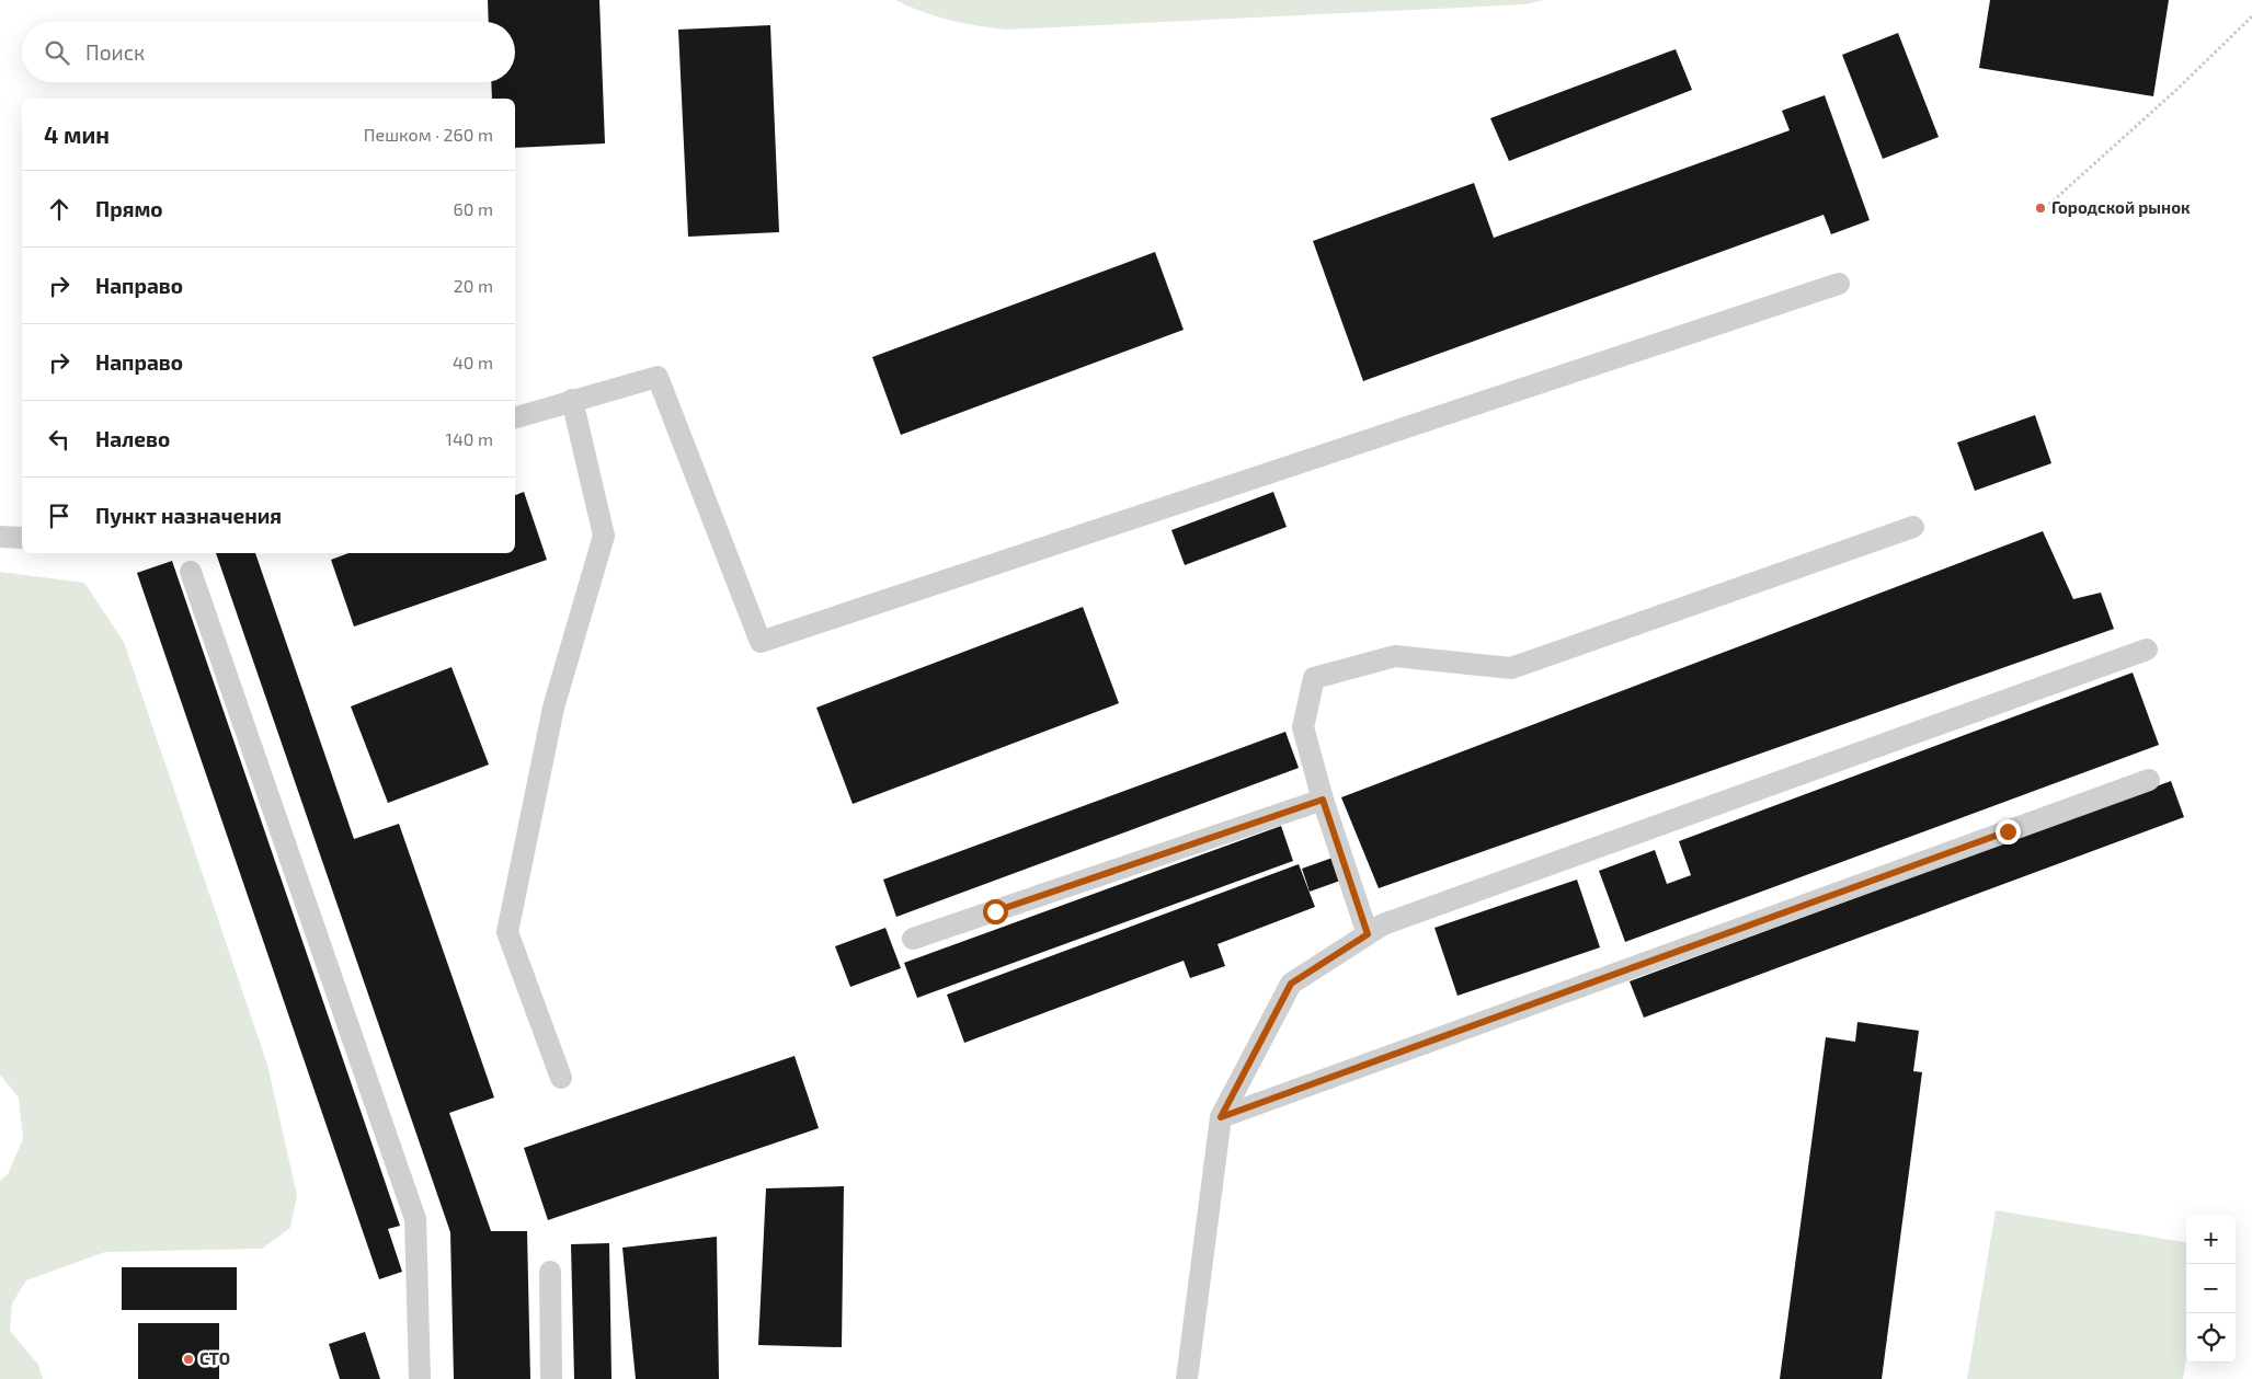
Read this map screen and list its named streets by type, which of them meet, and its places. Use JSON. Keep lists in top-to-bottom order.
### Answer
{
  "places": ["Городской рынок", "СТО"],
  "page": {
    "search": "Поиск",
    "heading": ["4 мин", "Пешком · 260 m"],
    "list": [
      ["Прямо", "60 m"],
      ["Направо", "20 m"],
      ["Направо", "40 m"],
      ["Налево", "140 m"],
      "Пункт назначения"
    ],
    "map_buttons": ["+", "−"]
  }
}
